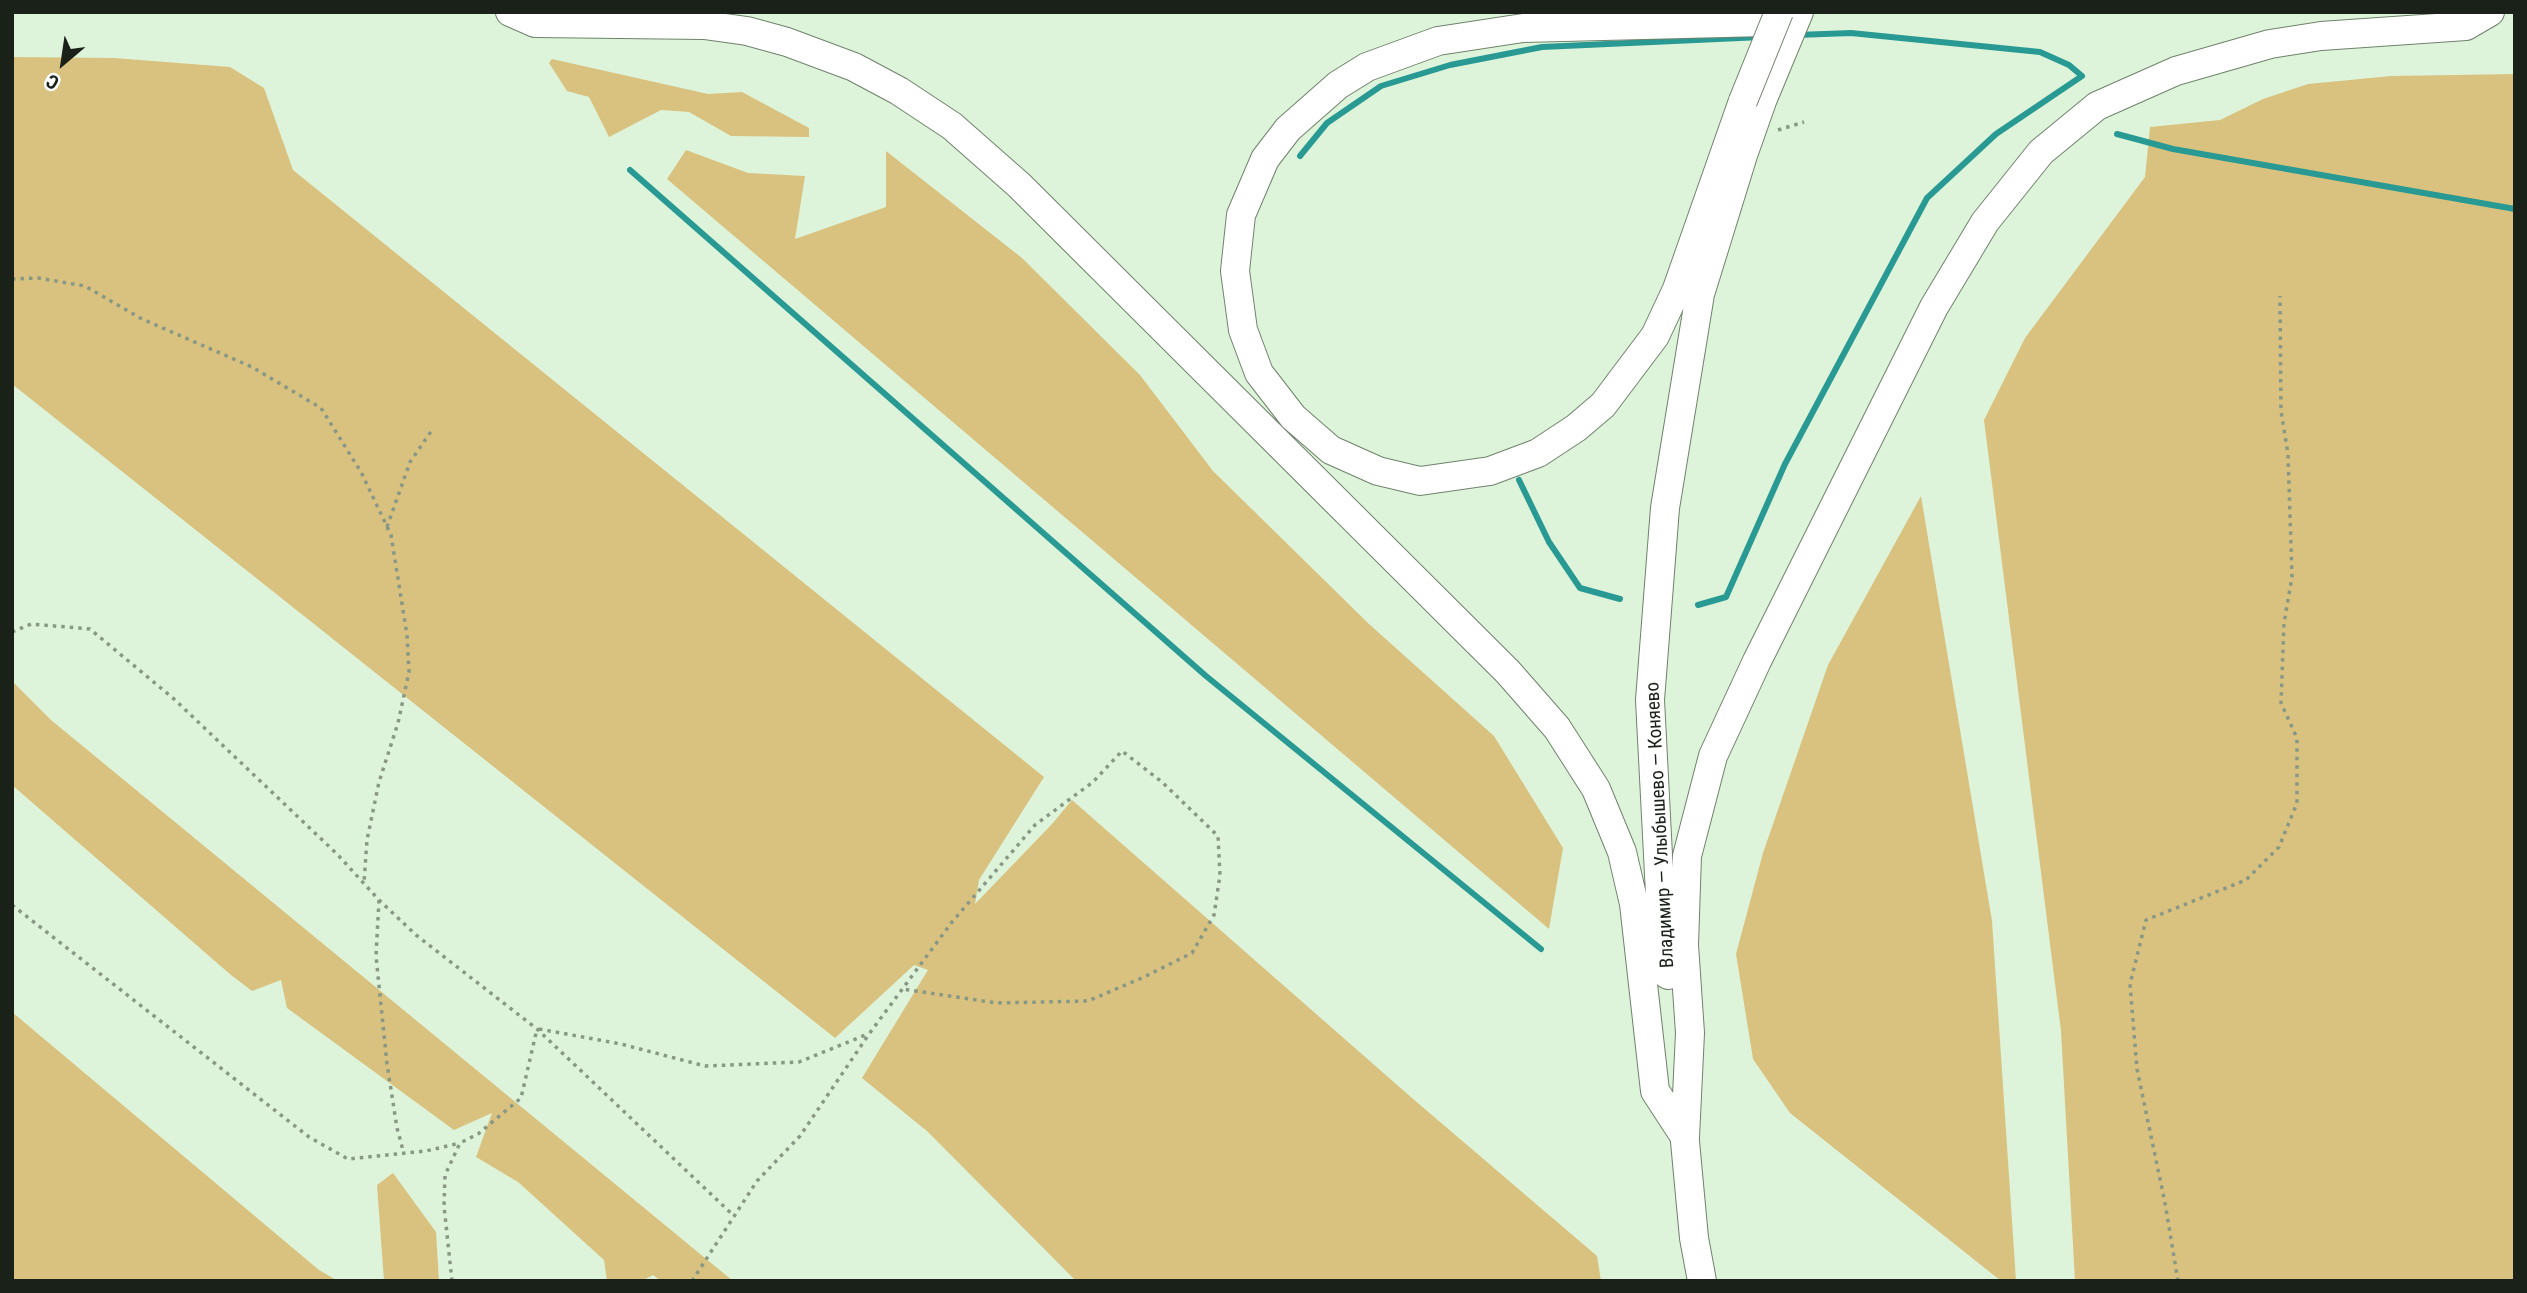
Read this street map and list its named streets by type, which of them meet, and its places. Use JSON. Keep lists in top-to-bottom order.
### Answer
{
  "streets": {
    "main road": ["Владимир — Улыбышево — Коняево"]
  },
  "north": "bottom left"
}
